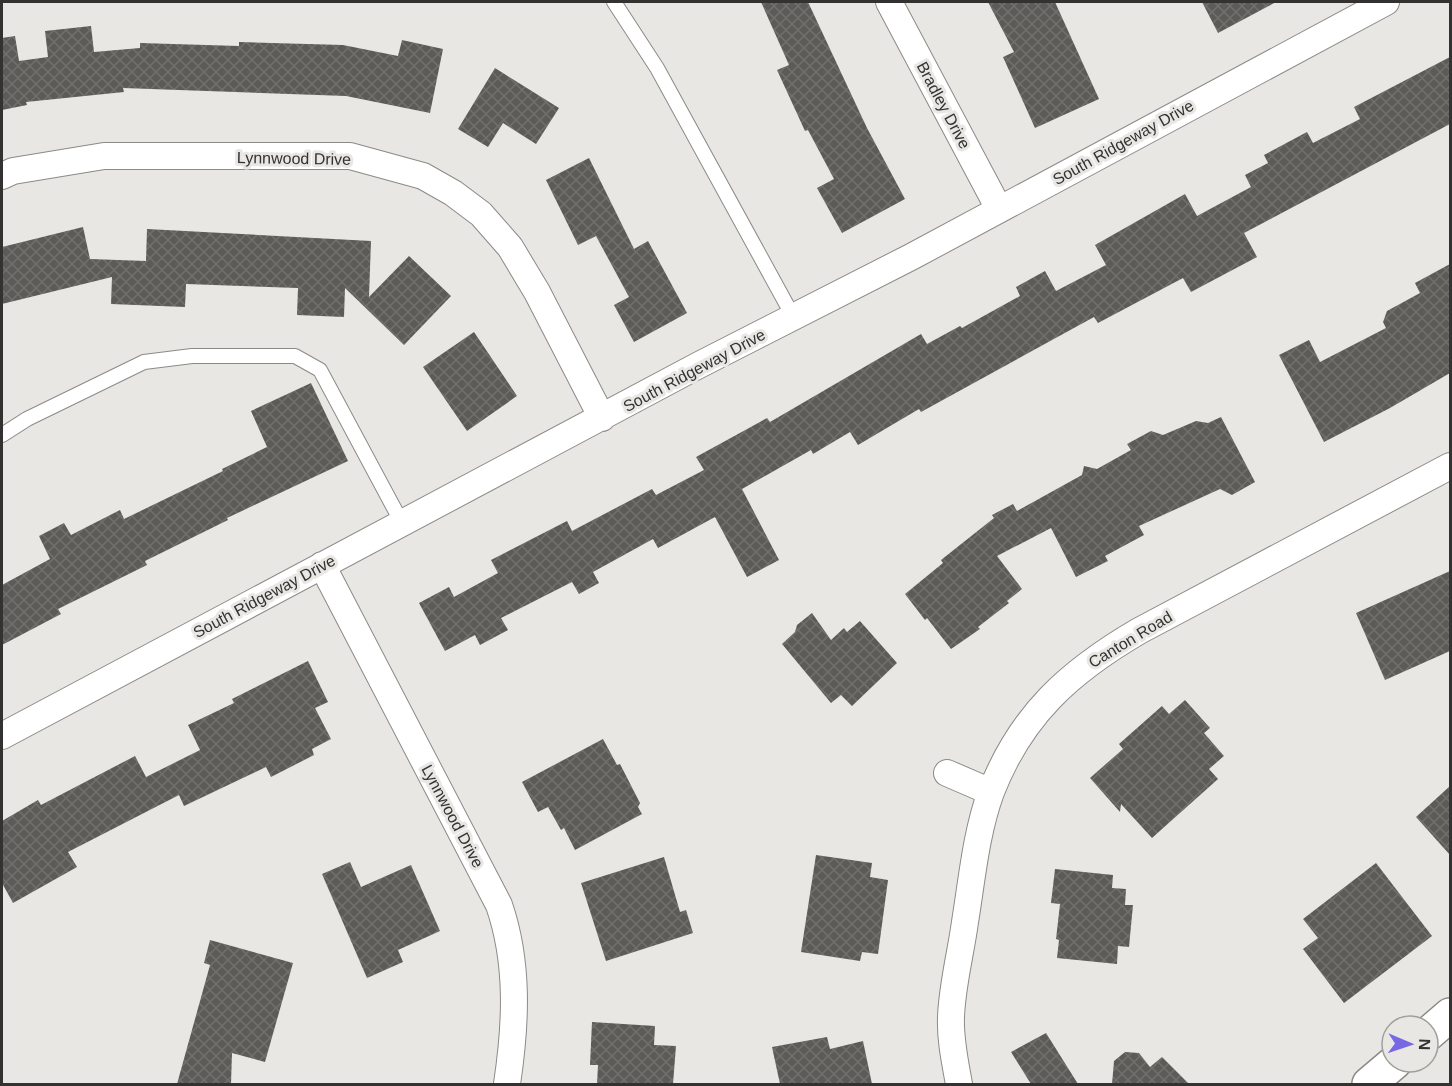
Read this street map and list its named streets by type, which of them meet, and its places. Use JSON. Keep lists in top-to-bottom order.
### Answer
{
  "streets": {
    "street": [
      "Bradley Drive",
      "South Ridgeway Drive",
      "Lynnwood Drive",
      "Canton Road"
    ]
  },
  "crossings": [
    ["Bradley Drive", "South Ridgeway Drive"],
    ["South Ridgeway Drive", "Lynnwood Drive"]
  ],
  "north": "right"
}
